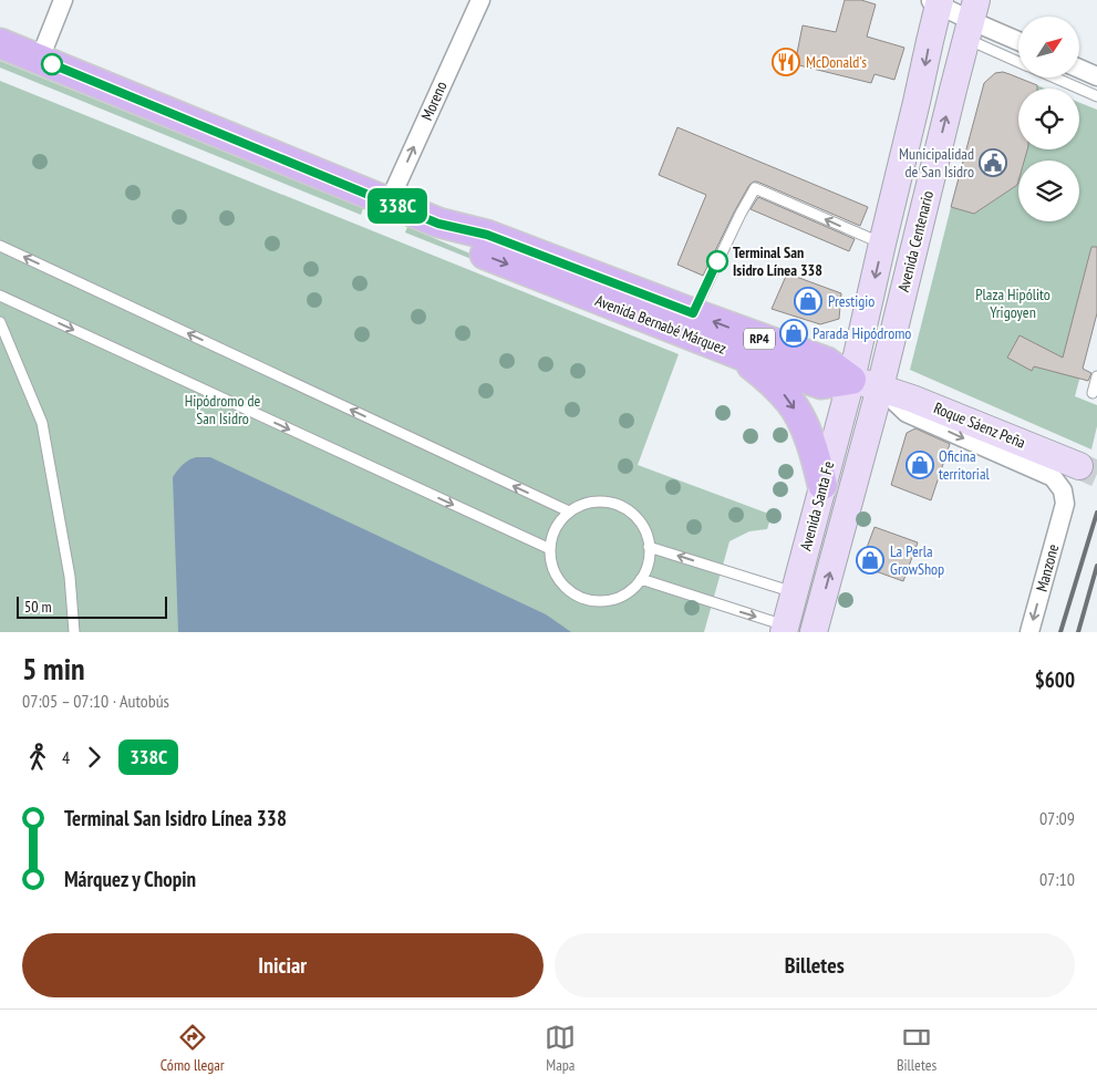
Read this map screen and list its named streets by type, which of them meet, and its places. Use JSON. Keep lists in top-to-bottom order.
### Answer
{
  "streets": {
    "main road": [
      "Avenida Centenario",
      "Avenida Bernabé Márquez",
      "RP4",
      "Roque Sáenz Peña",
      "Avenida Santa Fe"
    ],
    "street": ["Moreno", "Manzone"]
  },
  "crossings": [
    ["Moreno", "Avenida Bernabé Márquez"],
    ["Avenida Centenario", "Avenida Bernabé Márquez"],
    ["Avenida Centenario", "Roque Sáenz Peña"],
    ["Avenida Centenario", "Avenida Santa Fe"],
    ["Avenida Bernabé Márquez", "Roque Sáenz Peña"],
    ["Avenida Bernabé Márquez", "Avenida Santa Fe"],
    ["Roque Sáenz Peña", "Avenida Santa Fe"],
    ["Roque Sáenz Peña", "Manzone"]
  ],
  "one_way": ["Moreno", "Manzone"],
  "parks": ["Plaza Hipólito Yrigoyen", "Hipódromo de San Isidro"],
  "places": {
    "restaurant": ["McDonald's"],
    "public building": ["Municipalidad de San Isidro"],
    "other": ["Terminal San Isidro Línea 338"],
    "shop": [
      "Prestigio",
      "Parada Hipódromo",
      "Oficina territorial",
      "La Perla GrowShop"
    ]
  },
  "lines": ["bus line 338C"],
  "scale_bar": "50 m",
  "north": "top right",
  "page": {
    "on_map": "338C",
    "scale": "50 m",
    "heading": ["5 min", "07:05 – 07:10 · Autobús", "$600"],
    "legs": ["4", "338C"],
    "list": [
      {
        "name": "Terminal San Isidro Línea 338",
        "value": "07:09"
      },
      {
        "name": "Márquez y Chopin",
        "value": "07:10"
      }
    ],
    "buttons": ["Iniciar", "Billetes"],
    "tabs": ["Cómo llegar", "Mapa", "Billetes"]
  }
}
